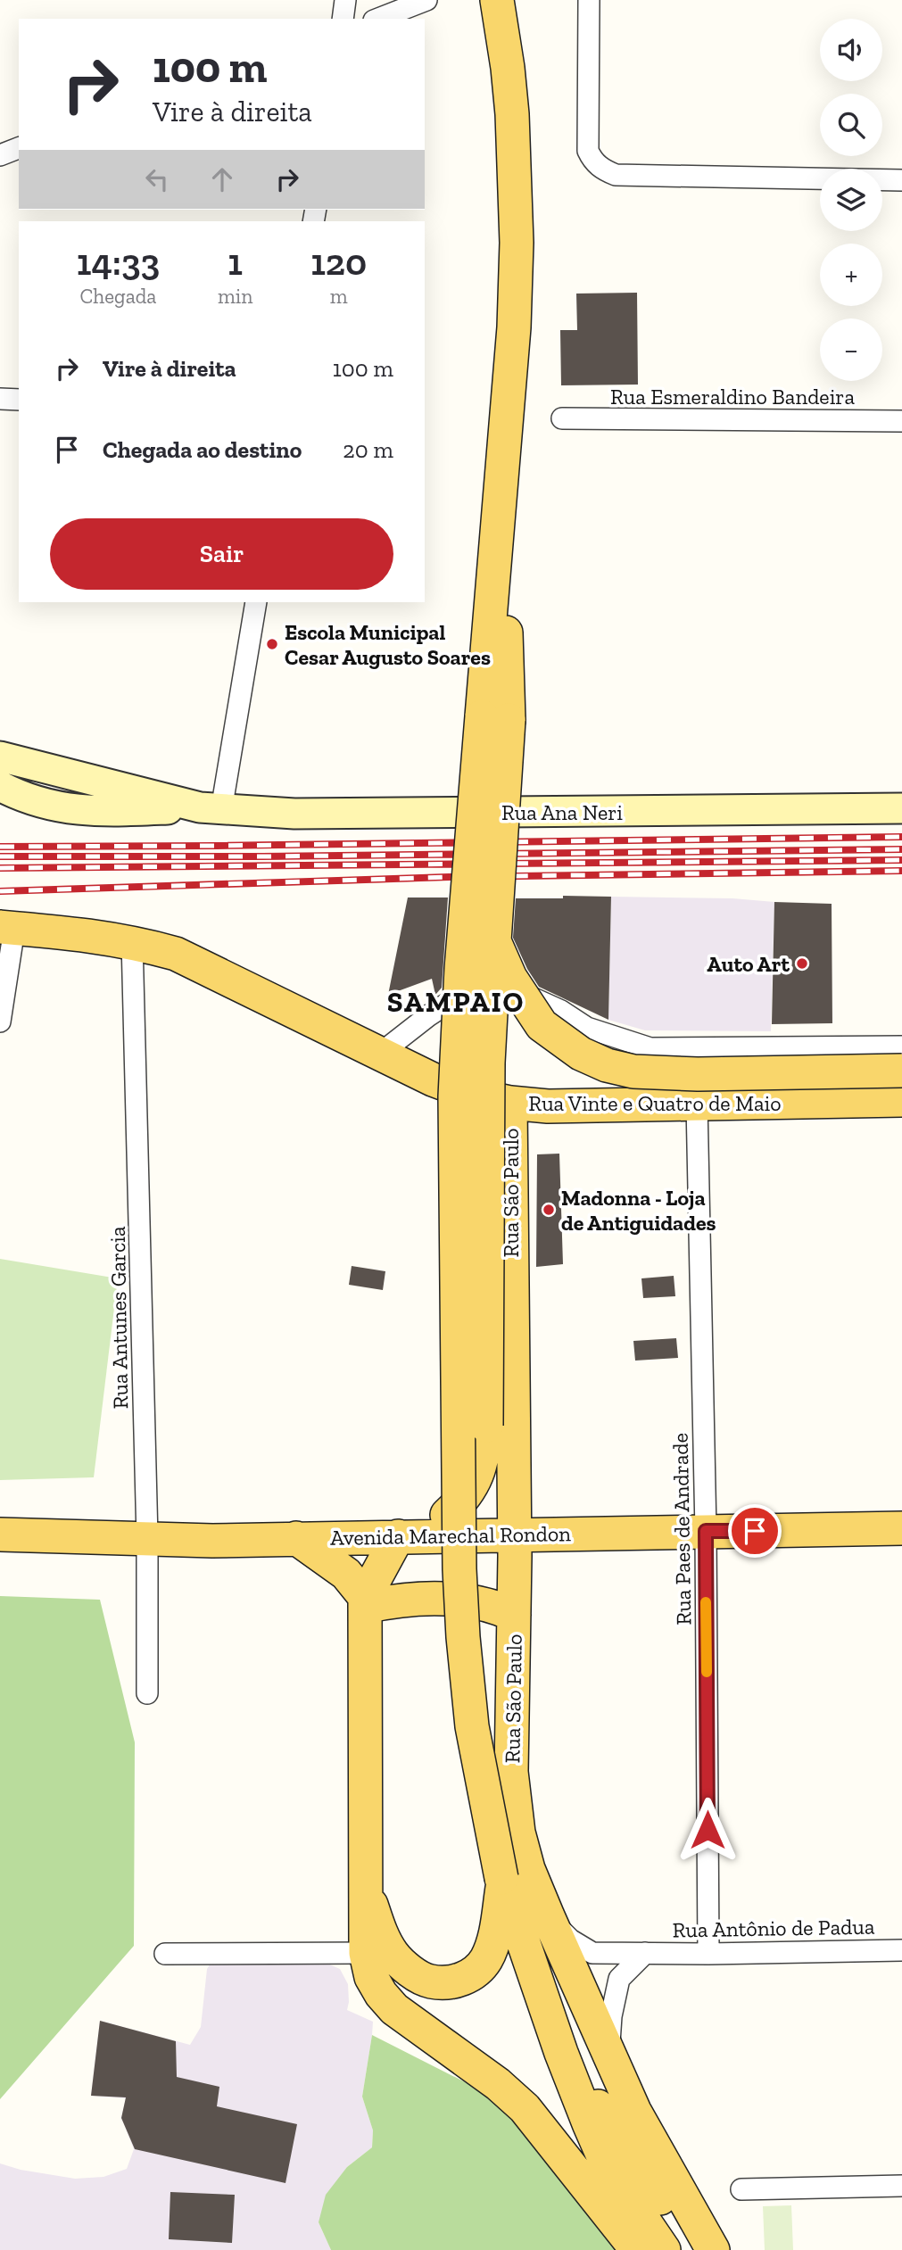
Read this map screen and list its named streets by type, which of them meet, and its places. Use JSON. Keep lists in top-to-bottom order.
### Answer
{
  "streets": {
    "main road": [
      "Rua Ana Neri",
      "Rua Vinte e Quatro de Maio",
      "Rua São Paulo",
      "Avenida Marechal Rondon"
    ],
    "street": [
      "Rua Esmeraldino Bandeira",
      "Rua Antunes Garcia",
      "Rua Paes de Andrade",
      "Rua Antônio de Padua"
    ]
  },
  "crossings": [
    ["Rua Vinte e Quatro de Maio", "Rua São Paulo"],
    ["Rua Vinte e Quatro de Maio", "Rua Antunes Garcia"],
    ["Rua Vinte e Quatro de Maio", "Rua Paes de Andrade"],
    ["Rua São Paulo", "Avenida Marechal Rondon"],
    ["Rua São Paulo", "Rua Antônio de Padua"],
    ["Rua Antunes Garcia", "Avenida Marechal Rondon"],
    ["Rua Paes de Andrade", "Avenida Marechal Rondon"],
    ["Rua Paes de Andrade", "Rua Antônio de Padua"]
  ],
  "districts": ["SAMPAIO"],
  "places": ["Escola Municipal Cesar Augusto Soares", "Auto Art", "Madonna - Loja de Antiguidades"],
  "page": {
    "map_buttons": ["+", "−"],
    "turn": ["100 m", "Vire à direita"],
    "eta": [
      "14:33",
      "Chegada",
      "1",
      "min",
      "120",
      "m"
    ],
    "list": [
      {
        "name": "Vire à direita",
        "value": "100 m"
      },
      {
        "name": "Chegada ao destino",
        "value": "20 m"
      }
    ],
    "buttons": "Sair"
  }
}
